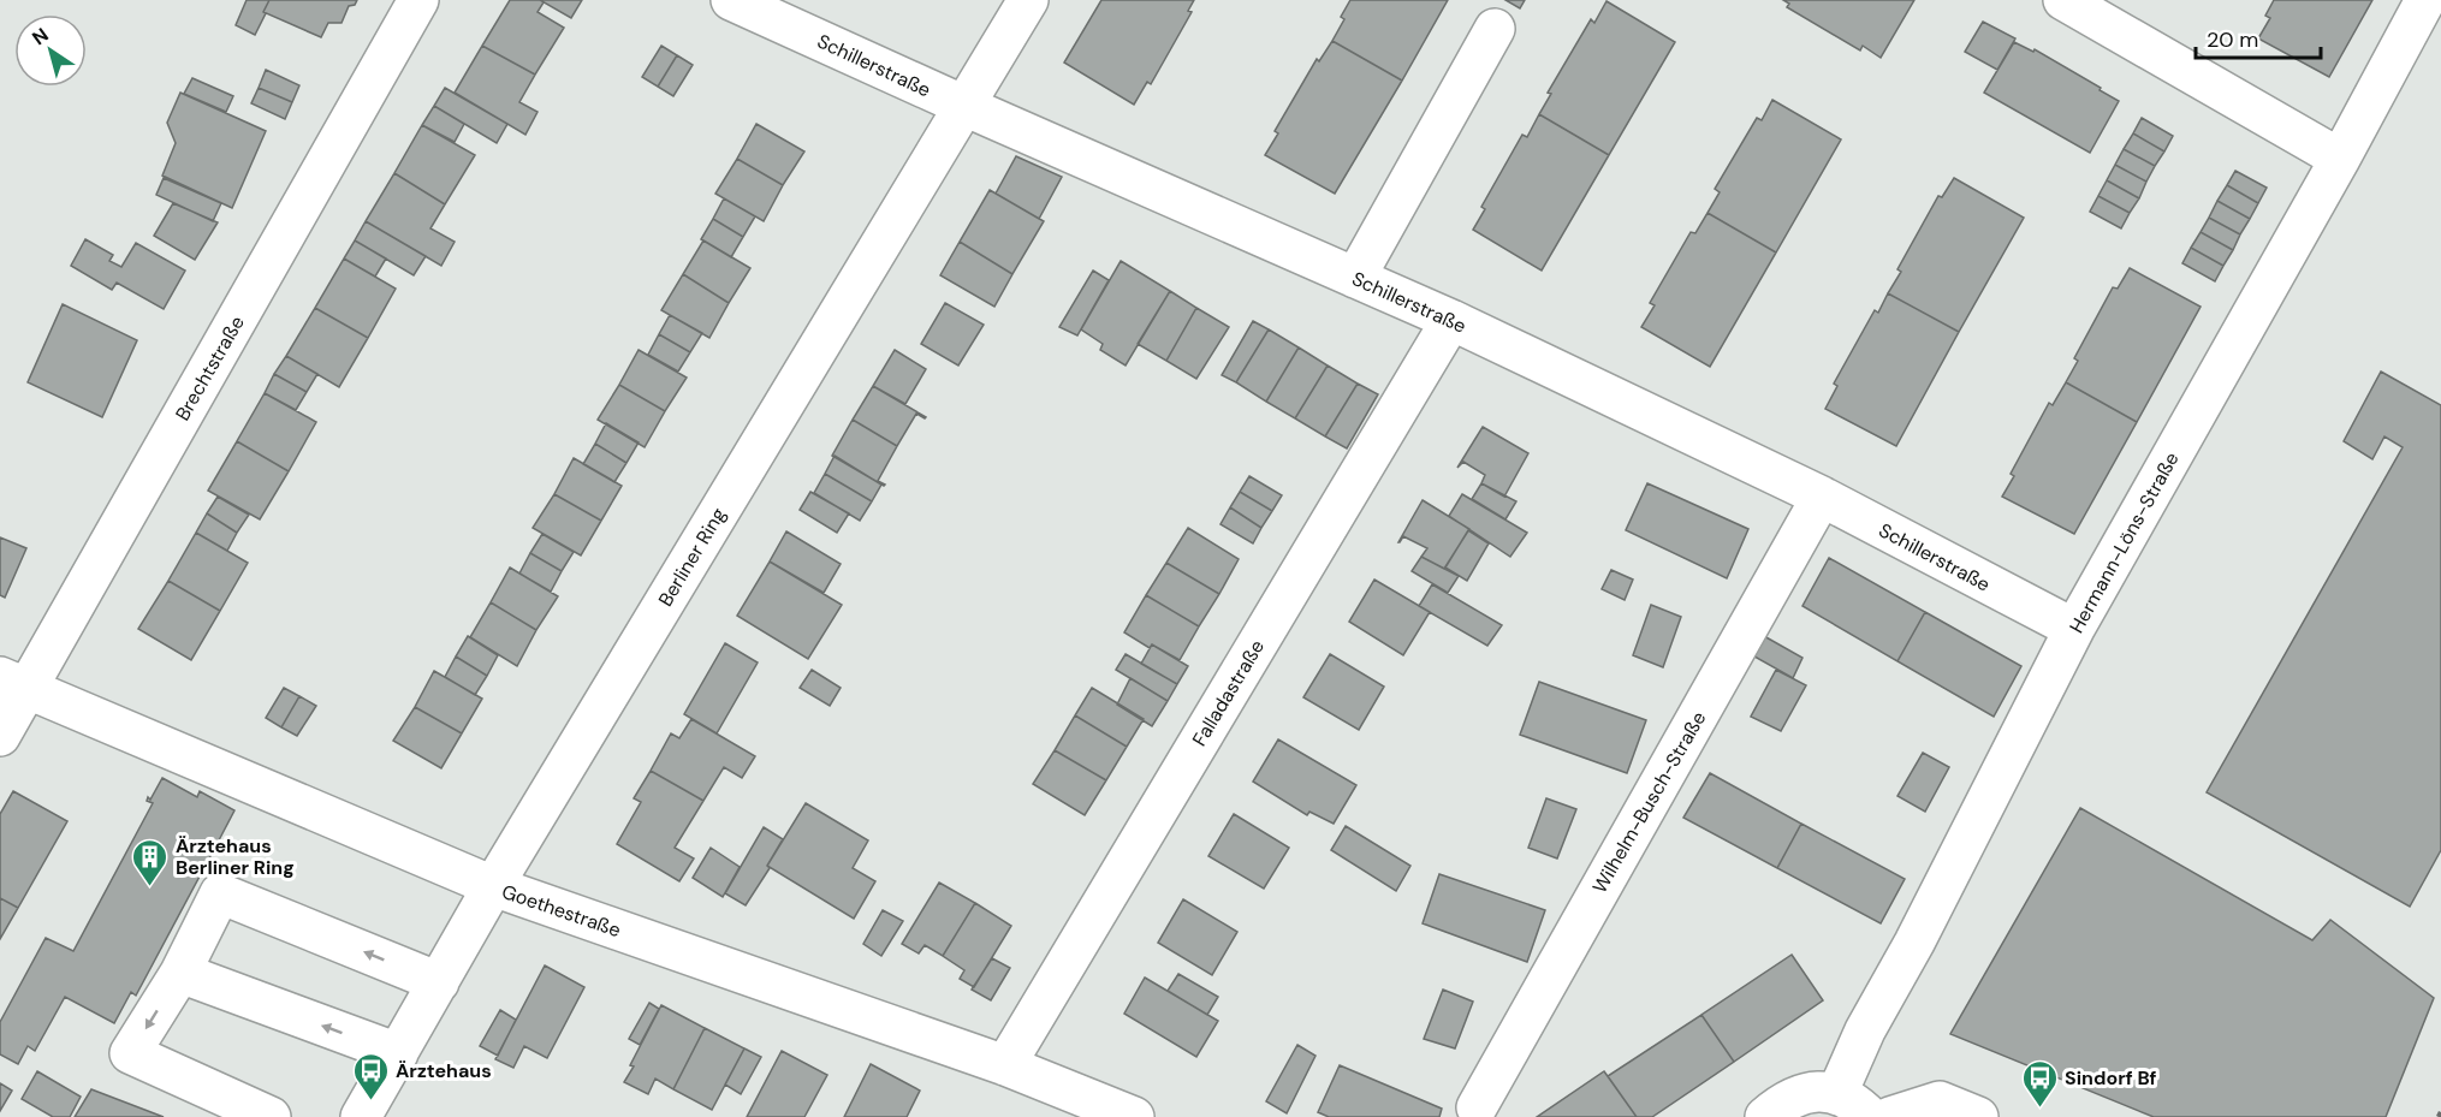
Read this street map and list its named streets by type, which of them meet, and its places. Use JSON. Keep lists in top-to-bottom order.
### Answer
{
  "streets": {
    "street": [
      "Schillerstraße",
      "Brechtstraße",
      "Hermann-Löns-Straße",
      "Berliner Ring",
      "Falladastraße",
      "Wilhelm-Busch-Straße",
      "Goethestraße"
    ]
  },
  "crossings": [
    ["Schillerstraße", "Hermann-Löns-Straße"],
    ["Schillerstraße", "Berliner Ring"],
    ["Schillerstraße", "Falladastraße"],
    ["Schillerstraße", "Wilhelm-Busch-Straße"],
    ["Brechtstraße", "Goethestraße"],
    ["Berliner Ring", "Goethestraße"],
    ["Falladastraße", "Goethestraße"]
  ],
  "places": {
    "building": ["Ärztehaus Berliner Ring"],
    "bus stop": ["Ärztehaus", "Sindorf Bf"]
  },
  "scale_bar": "20 m",
  "north": "top left"
}
